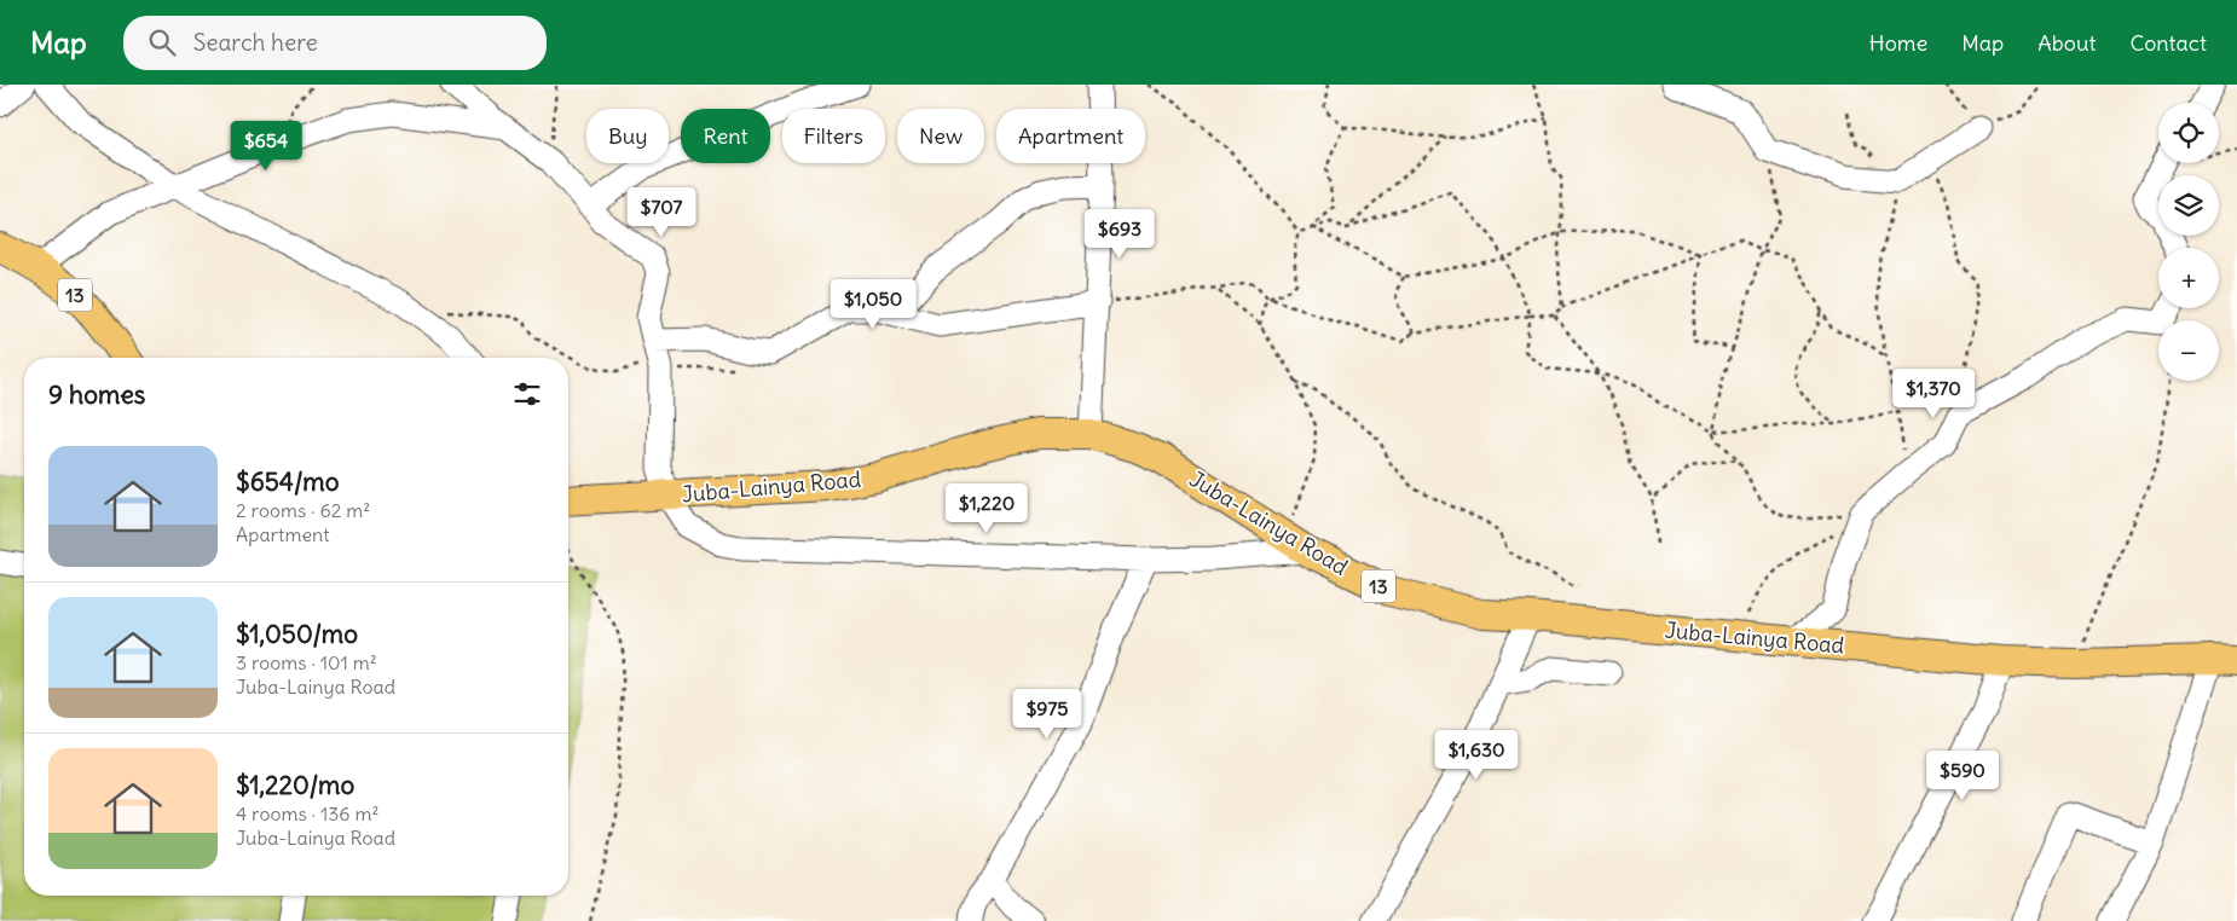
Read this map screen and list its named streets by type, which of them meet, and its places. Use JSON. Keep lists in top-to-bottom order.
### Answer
{
  "streets": {
    "main road": ["13", "Juba-Lainya Road"]
  },
  "page": {
    "header": "Map",
    "search": "Search here",
    "nav": [
      "Home",
      "Map",
      "About",
      "Contact"
    ],
    "map_buttons": ["+", "−"],
    "chip": [
      "Buy",
      "Rent",
      "Filters",
      "New",
      "Apartment"
    ],
    "price": [
      "$654",
      "$707",
      "$693",
      "$1,050",
      "$1,370",
      "$1,220",
      "$975",
      "$1,630",
      "$590"
    ],
    "heading": "9 homes",
    "list": [
      {
        "name": "$654/mo",
        "note": "2 rooms · 62 m² · Apartment"
      },
      {
        "name": "$1,050/mo",
        "note": "3 rooms · 101 m² · Juba-Lainya Road"
      },
      {
        "name": "$1,220/mo",
        "note": "4 rooms · 136 m² · Juba-Lainya Road"
      }
    ]
  }
}
